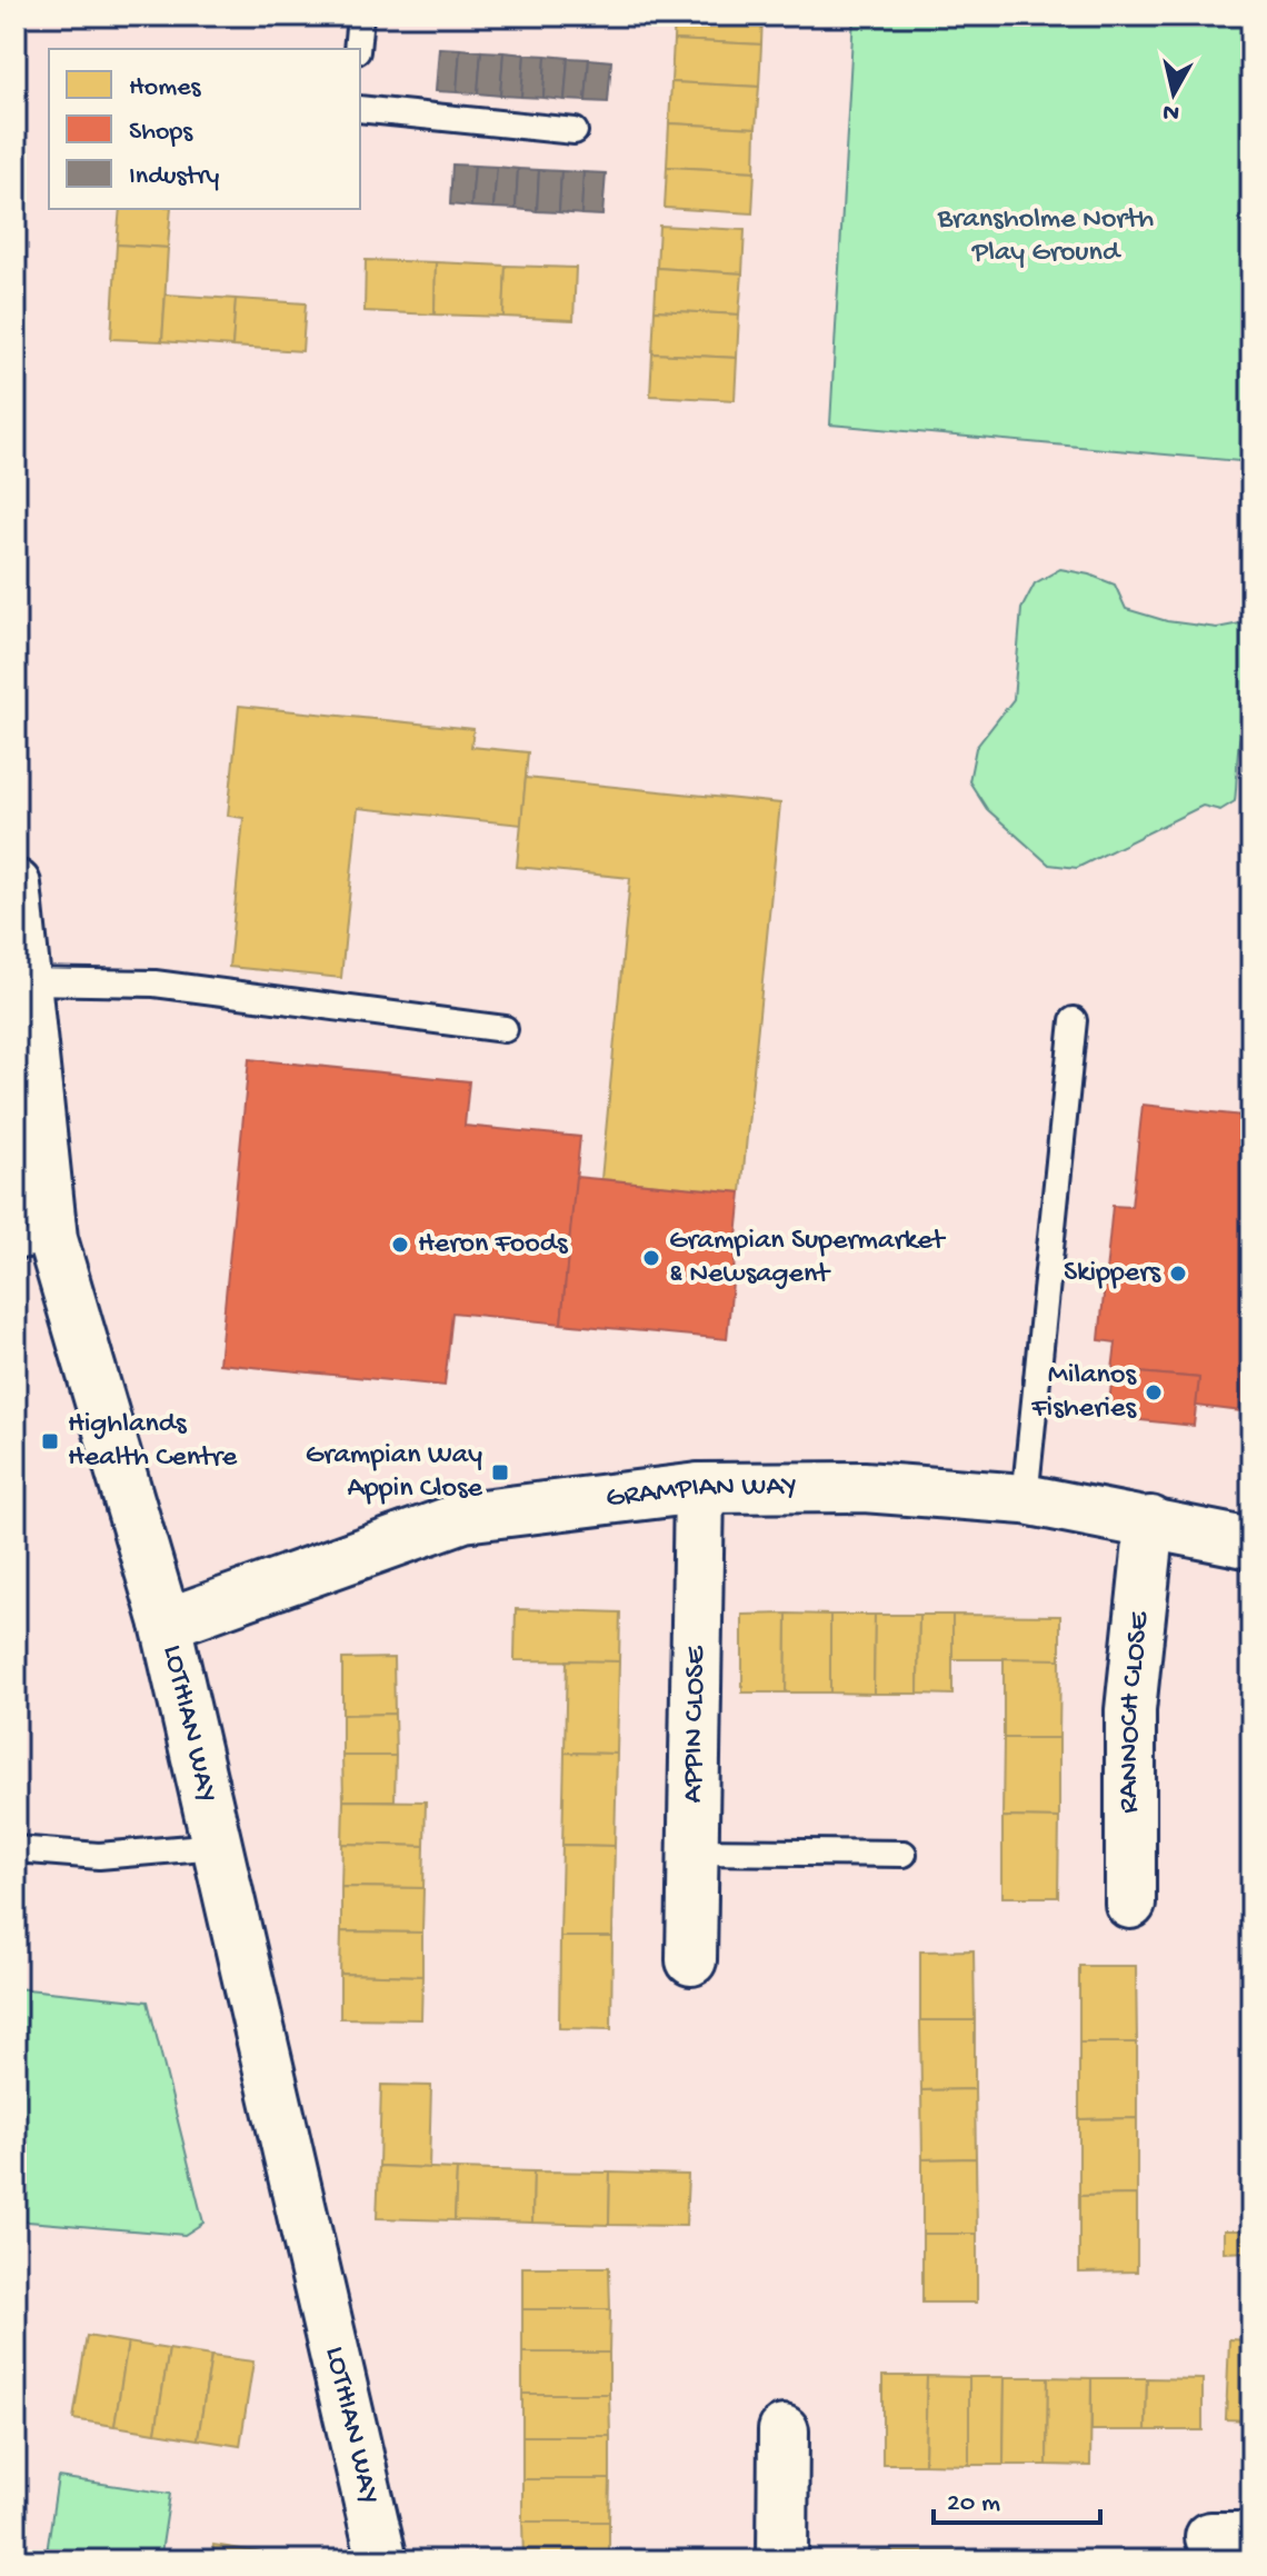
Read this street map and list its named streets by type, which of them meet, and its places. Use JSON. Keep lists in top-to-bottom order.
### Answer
{
  "streets": {
    "street": [
      "GRAMPIAN WAY",
      "RANNOCH CLOSE",
      "LOTHIAN WAY",
      "APPIN CLOSE"
    ]
  },
  "crossings": [
    ["GRAMPIAN WAY", "RANNOCH CLOSE"],
    ["GRAMPIAN WAY", "LOTHIAN WAY"],
    ["GRAMPIAN WAY", "APPIN CLOSE"]
  ],
  "parks": ["Bransholme North Play Ground"],
  "places": {
    "other": [
      "Heron Foods",
      "Grampian Supermarket & Newsagent",
      "Skippers",
      "Milanos Fisheries"
    ],
    "transit": ["Highlands Health Centre", "Grampian Way Appin Close"]
  },
  "legend": ["Homes", "Shops", "Industry"],
  "scale_bar": "20 m",
  "north": "bottom"
}
